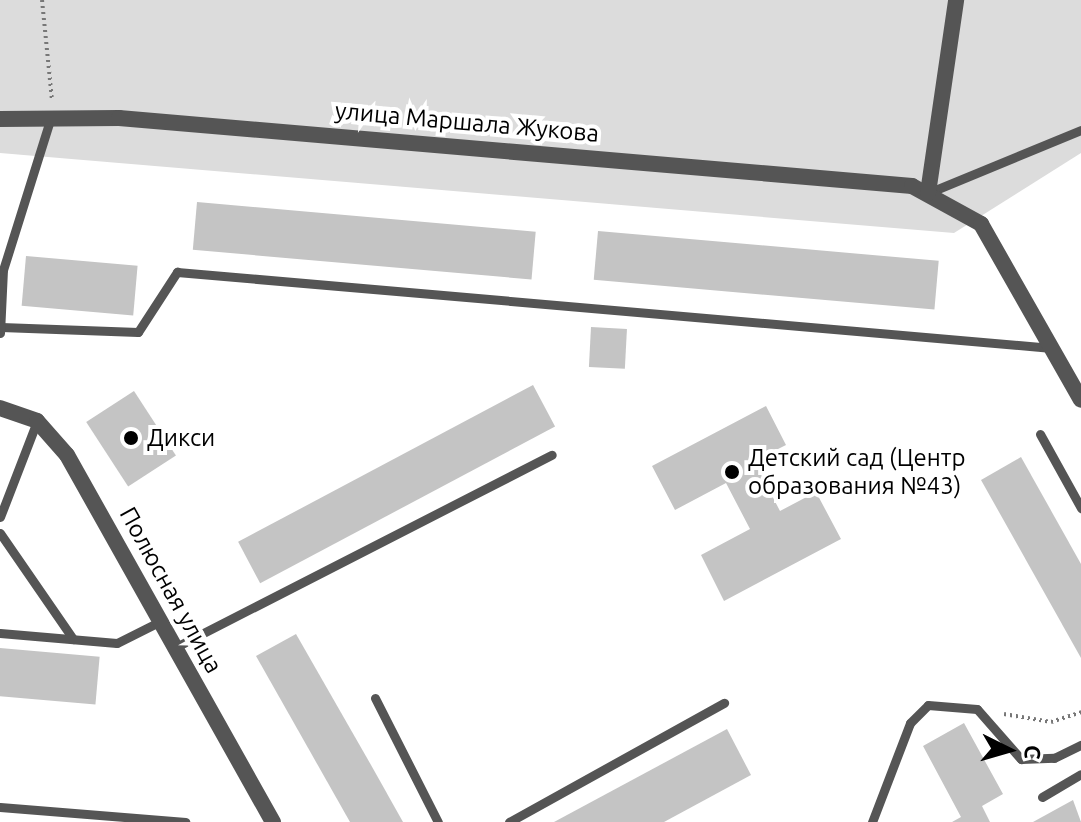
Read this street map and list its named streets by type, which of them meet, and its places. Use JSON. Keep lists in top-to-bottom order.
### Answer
{
  "streets": {
    "street": ["улица Маршала Жукова", "Полюсная улица"]
  },
  "places": ["Дикси", "Детский сад (Центр образования №43)"],
  "north": "right"
}
